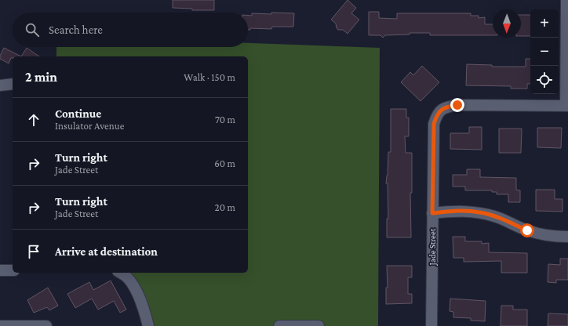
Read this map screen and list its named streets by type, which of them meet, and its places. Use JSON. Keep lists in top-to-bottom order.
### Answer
{
  "streets": {
    "street": ["Jade Street"]
  },
  "north": "bottom",
  "page": {
    "map_buttons": ["+", "−"],
    "search": "Search here",
    "heading": ["2 min", "Walk · 150 m"],
    "list": [
      ["Continue", "Insulator Avenue", "70 m"],
      ["Turn right", "Jade Street", "60 m"],
      ["Turn right", "Jade Street", "20 m"],
      "Arrive at destination"
    ]
  }
}
